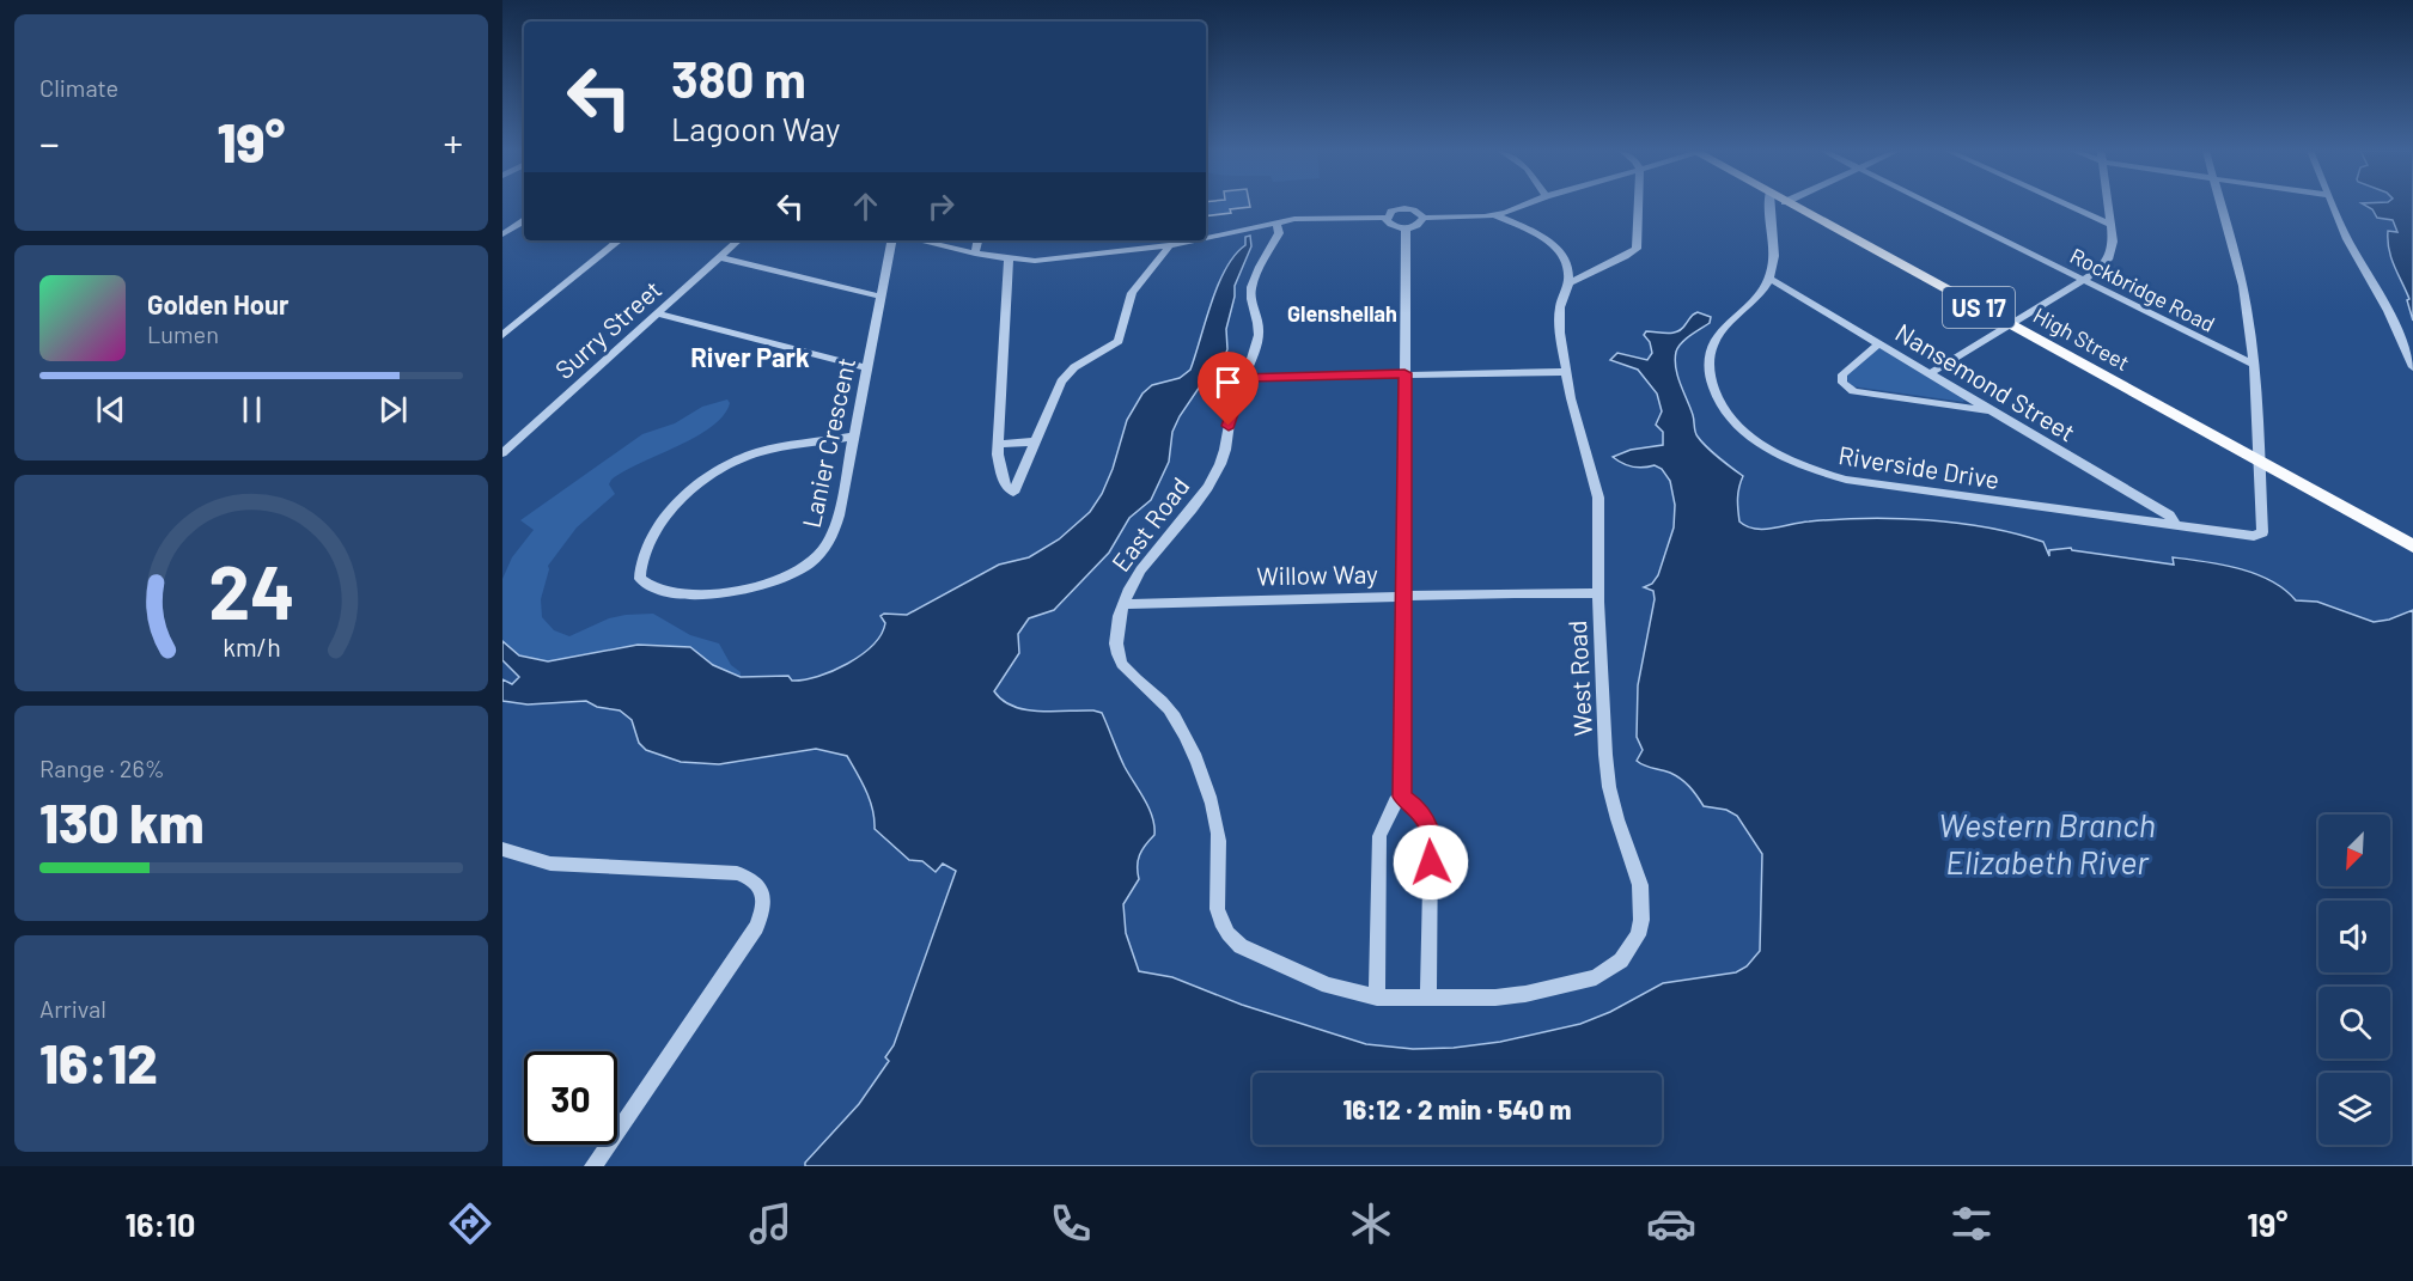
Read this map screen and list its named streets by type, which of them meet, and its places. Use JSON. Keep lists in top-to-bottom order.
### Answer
{
  "streets": {
    "main road": ["US 17", "High Street"],
    "street": [
      "Rockbridge Road",
      "Surry Street",
      "Nansemond Street",
      "Lanier Crescent",
      "Riverside Drive",
      "East Road",
      "Willow Way",
      "West Road"
    ]
  },
  "crossings": [
    ["US 17", "High Street"],
    ["US 17", "Riverside Drive"],
    ["High Street", "Riverside Drive"],
    ["Nansemond Street", "Riverside Drive"],
    ["East Road", "Willow Way"],
    ["East Road", "West Road"],
    ["Willow Way", "West Road"]
  ],
  "districts": ["Glenshellah", "River Park"],
  "water": ["Western Branch Elizabeth River"],
  "north": "bottom left",
  "page": {
    "tile": [
      "Climate",
      ["Range · 26%", "130 km"],
      ["Arrival", "16:12"]
    ],
    "turn": ["380 m", "Lagoon Way"],
    "heat": ["−", "19°", "+"],
    "song": ["Golden Hour", "Lumen"],
    "limit": "30",
    "trip": "16:12 · 2 min · 540 m",
    "tabs": ["16:10", "19°"],
    "gauge": ["24", "km/h"]
  }
}
